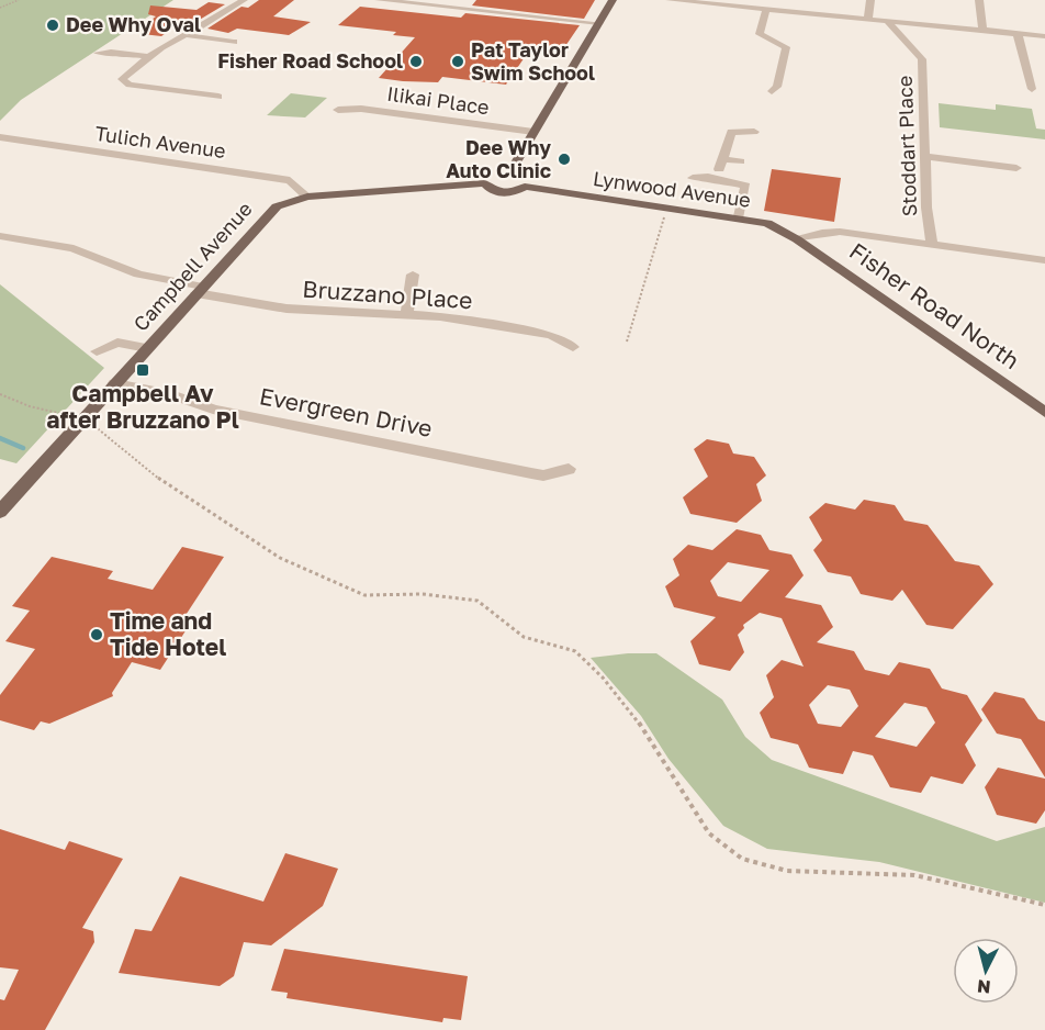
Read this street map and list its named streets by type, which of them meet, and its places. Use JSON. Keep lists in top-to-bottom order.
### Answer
{
  "streets": {
    "main road": ["Lynwood Avenue", "Campbell Avenue", "Fisher Road North"],
    "street": [
      "Ilikai Place",
      "Tulich Avenue",
      "Stoddart Place",
      "Bruzzano Place",
      "Evergreen Drive"
    ]
  },
  "crossings": [
    ["Tulich Avenue", "Campbell Avenue"],
    ["Lynwood Avenue", "Campbell Avenue"],
    ["Lynwood Avenue", "Fisher Road North"],
    ["Campbell Avenue", "Bruzzano Place"],
    ["Campbell Avenue", "Evergreen Drive"]
  ],
  "places": {
    "other": [
      "Dee Why Oval",
      "Fisher Road School",
      "Pat Taylor Swim School",
      "Dee Why Auto Clinic",
      "Time and Tide Hotel"
    ],
    "transit": ["Campbell Av after Bruzzano Pl"]
  },
  "north": "bottom"
}
